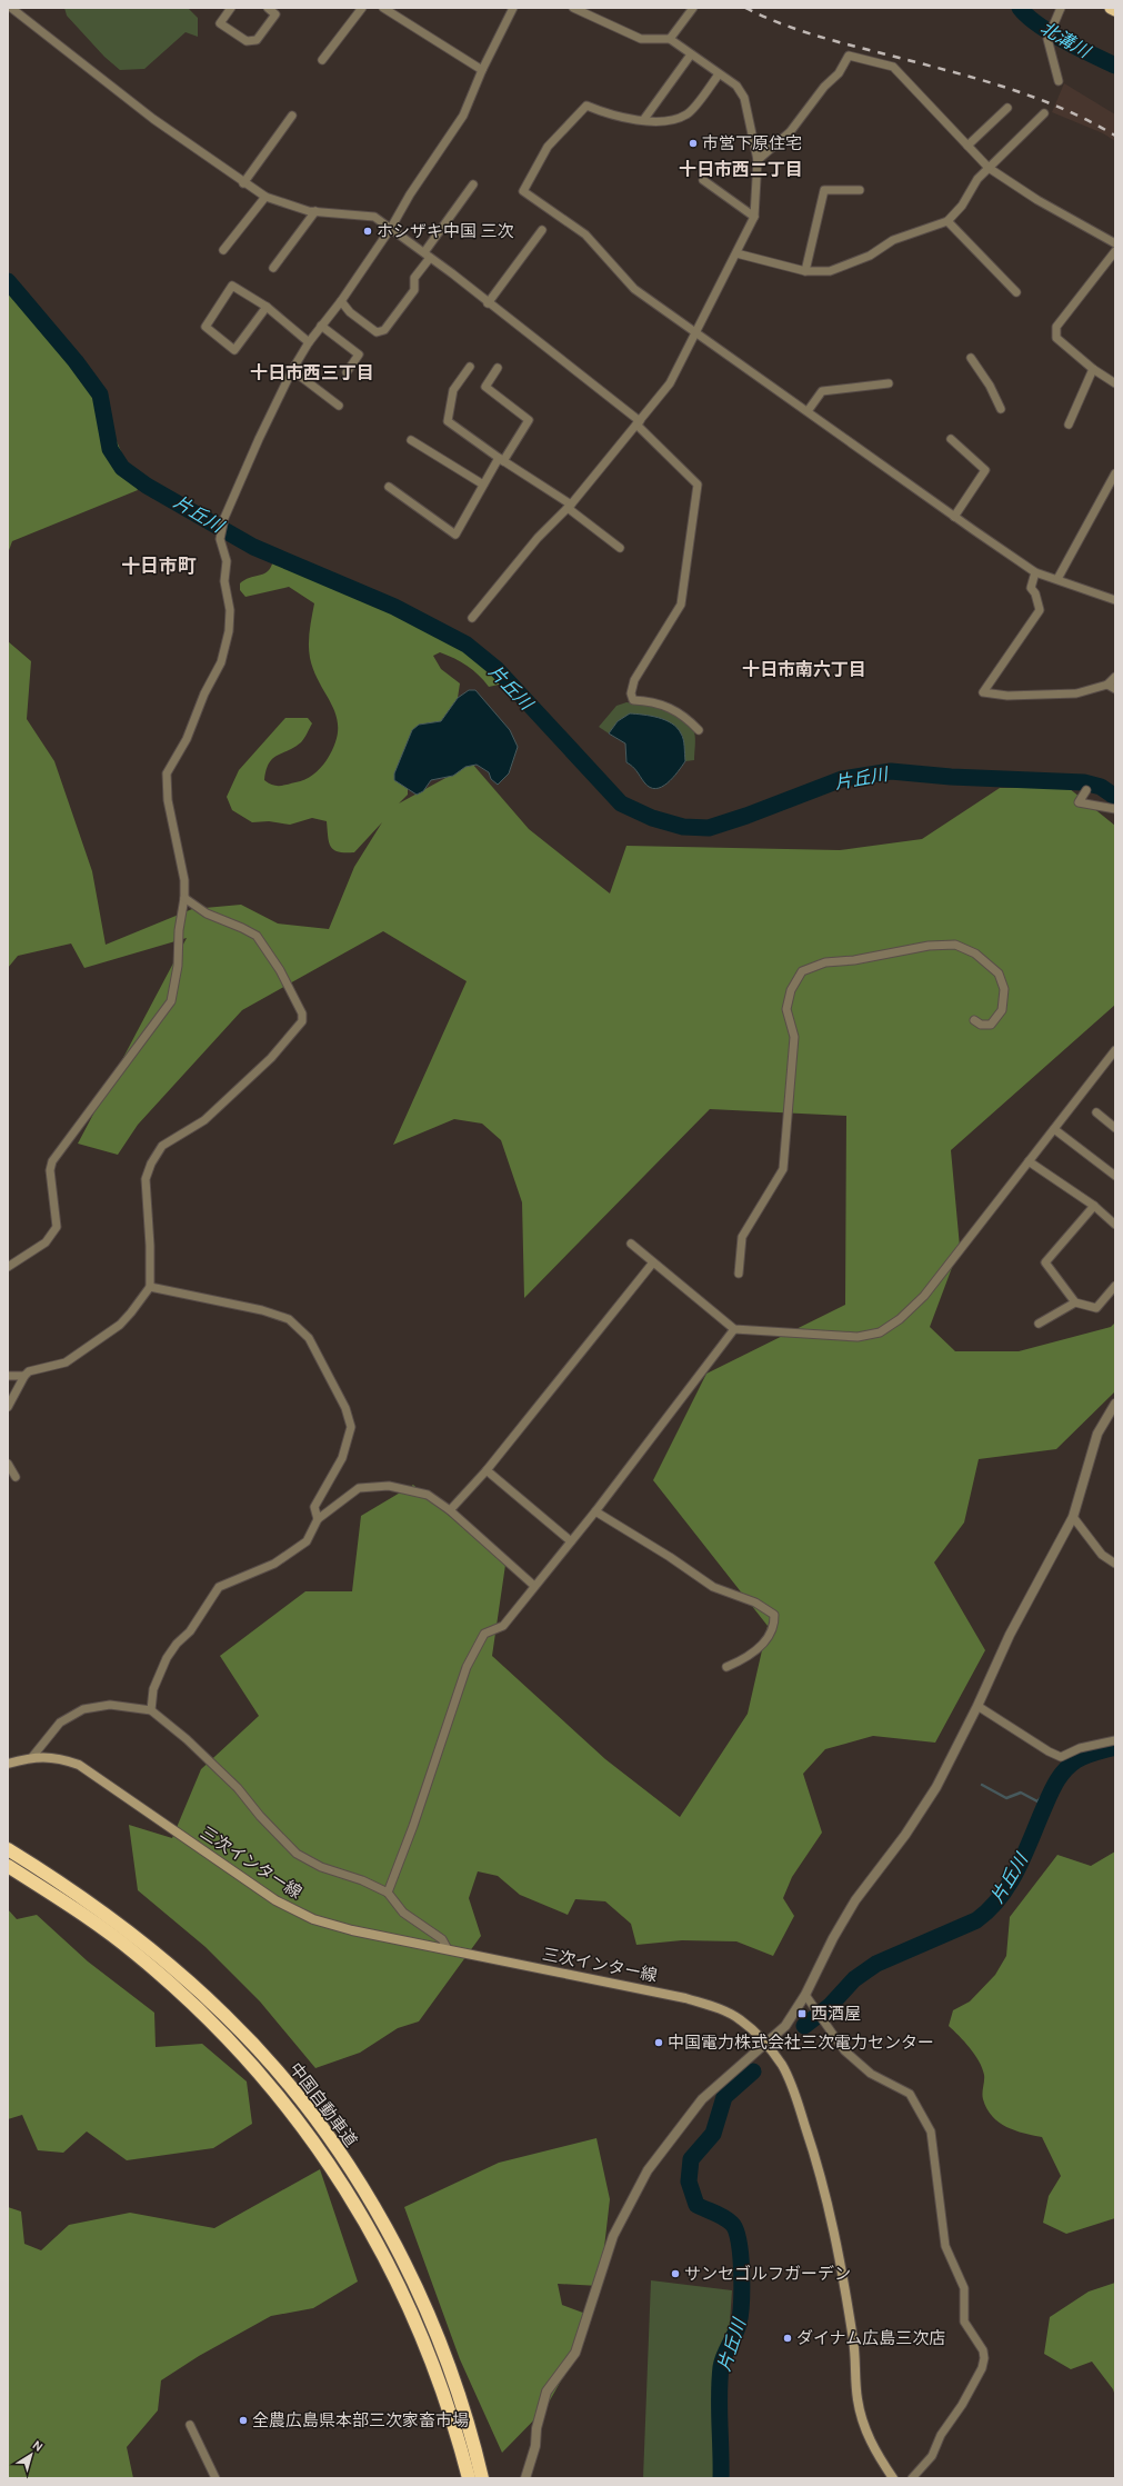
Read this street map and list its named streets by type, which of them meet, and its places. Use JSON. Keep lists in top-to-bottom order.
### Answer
{
  "streets": {
    "highway": ["中国自動車道"],
    "main road": ["三次インター線"]
  },
  "districts": [
    "十日市西二丁目",
    "十日市西三丁目",
    "十日市町",
    "十日市南六丁目"
  ],
  "water": ["北溝川", "片丘川"],
  "places": {
    "other": [
      "市営下原住宅",
      "ホシザキ中国 三次",
      "中国電力株式会社三次電力センター",
      "サンセゴルフガーデン",
      "ダイナム広島三次店",
      "全農広島県本部三次家畜市場"
    ],
    "transit": ["西酒屋"]
  },
  "north": "top right"
}
